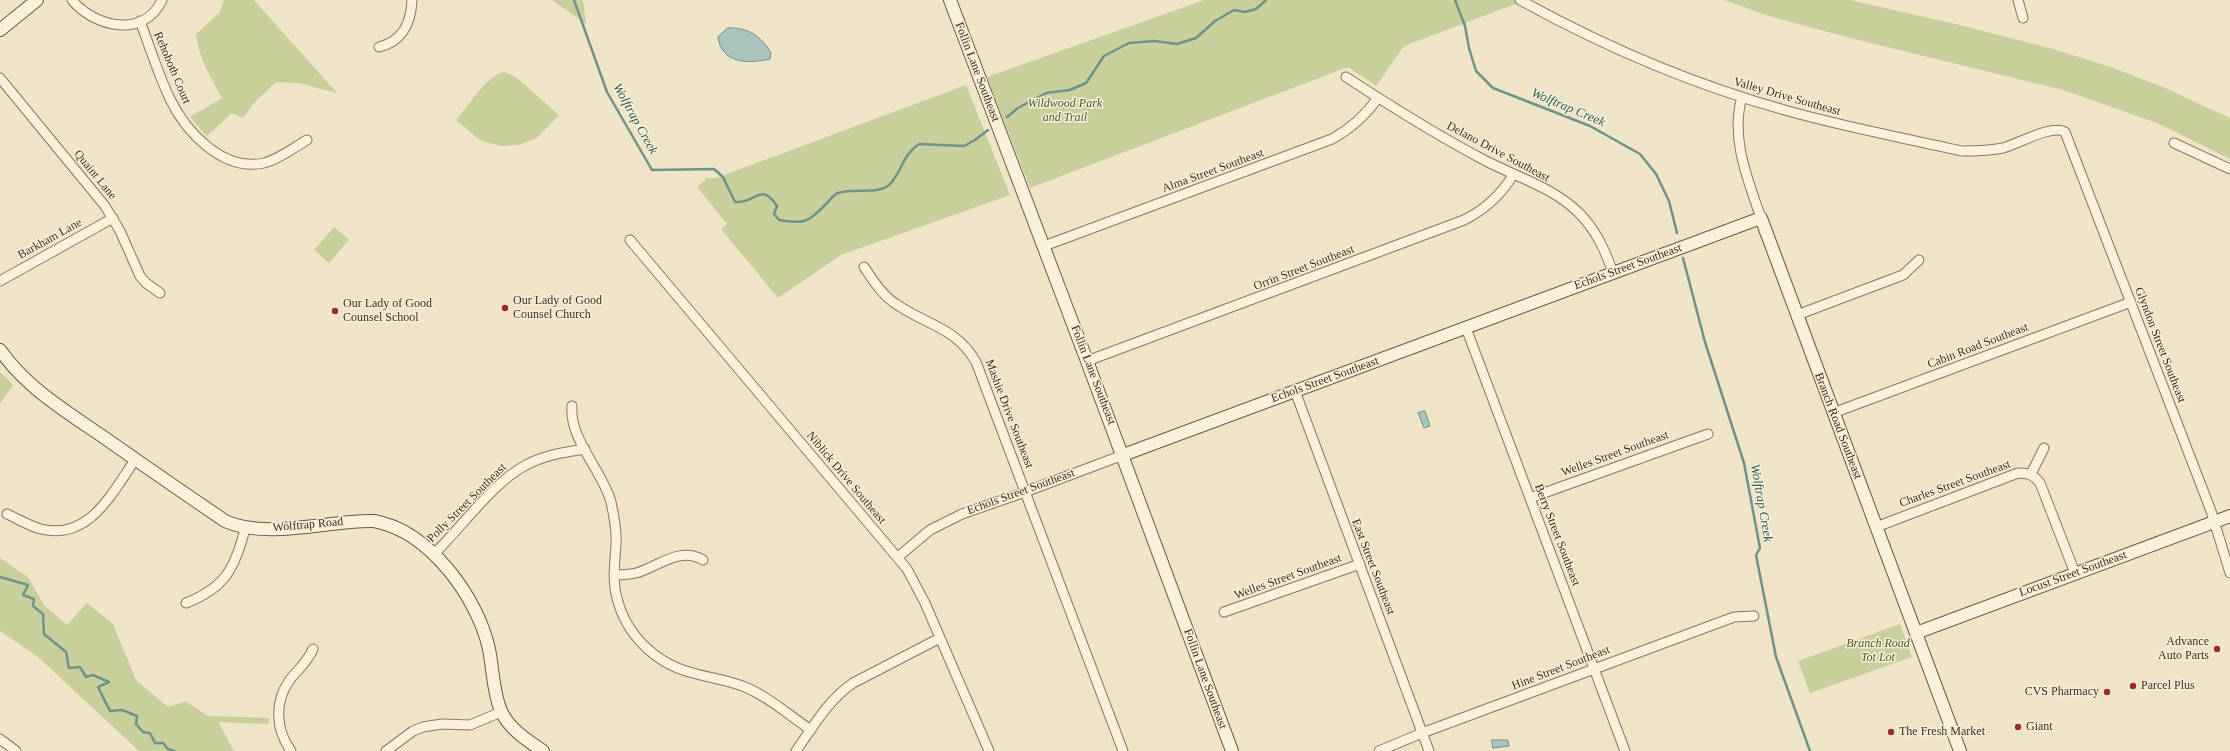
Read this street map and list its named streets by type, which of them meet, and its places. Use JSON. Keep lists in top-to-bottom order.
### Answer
{
  "streets": {
    "street": [
      "Rehoboth Court",
      "Follin Lane Southeast",
      "Valley Drive Southeast",
      "Delano Drive Southeast",
      "Alma Street Southeast",
      "Quaint Lane",
      "Barkham Lane",
      "Echols Street Southeast",
      "Orrin Street Southeast",
      "Glyndon Street Southeast",
      "Cabin Road Southeast",
      "Mashie Drive Southeast",
      "Branch Road Southeast",
      "Welles Street Southeast",
      "Niblick Drive Southeast",
      "Charles Street Southeast",
      "Polly Street Southeast",
      "Wolftrap Road",
      "Berry Street Southeast",
      "East Street Southeast",
      "Locust Street Southeast",
      "Hine Street Southeast"
    ]
  },
  "crossings": [
    ["Follin Lane Southeast", "Alma Street Southeast"],
    ["Follin Lane Southeast", "Echols Street Southeast"],
    ["Follin Lane Southeast", "Orrin Street Southeast"],
    ["Valley Drive Southeast", "Glyndon Street Southeast"],
    ["Valley Drive Southeast", "Branch Road Southeast"],
    ["Delano Drive Southeast", "Alma Street Southeast"],
    ["Delano Drive Southeast", "Echols Street Southeast"],
    ["Delano Drive Southeast", "Orrin Street Southeast"],
    ["Quaint Lane", "Barkham Lane"],
    ["Echols Street Southeast", "Mashie Drive Southeast"],
    ["Echols Street Southeast", "Branch Road Southeast"],
    ["Echols Street Southeast", "Niblick Drive Southeast"],
    ["Echols Street Southeast", "Berry Street Southeast"],
    ["Echols Street Southeast", "East Street Southeast"],
    ["Glyndon Street Southeast", "Cabin Road Southeast"],
    ["Glyndon Street Southeast", "Locust Street Southeast"],
    ["Cabin Road Southeast", "Branch Road Southeast"],
    ["Branch Road Southeast", "Charles Street Southeast"],
    ["Branch Road Southeast", "Locust Street Southeast"],
    ["Welles Street Southeast", "Berry Street Southeast"],
    ["Welles Street Southeast", "East Street Southeast"],
    ["Polly Street Southeast", "Wolftrap Road"],
    ["Berry Street Southeast", "Hine Street Southeast"],
    ["East Street Southeast", "Hine Street Southeast"]
  ],
  "water": ["Wolftrap Creek"],
  "parks": ["Wildwood Park and Trail", "Branch Road Tot Lot"],
  "places": [
    "Our Lady of Good Counsel Church",
    "Our Lady of Good Counsel School",
    "Advance Auto Parts",
    "Parcel Plus",
    "CVS Pharmacy",
    "Giant",
    "The Fresh Market"
  ]
}
